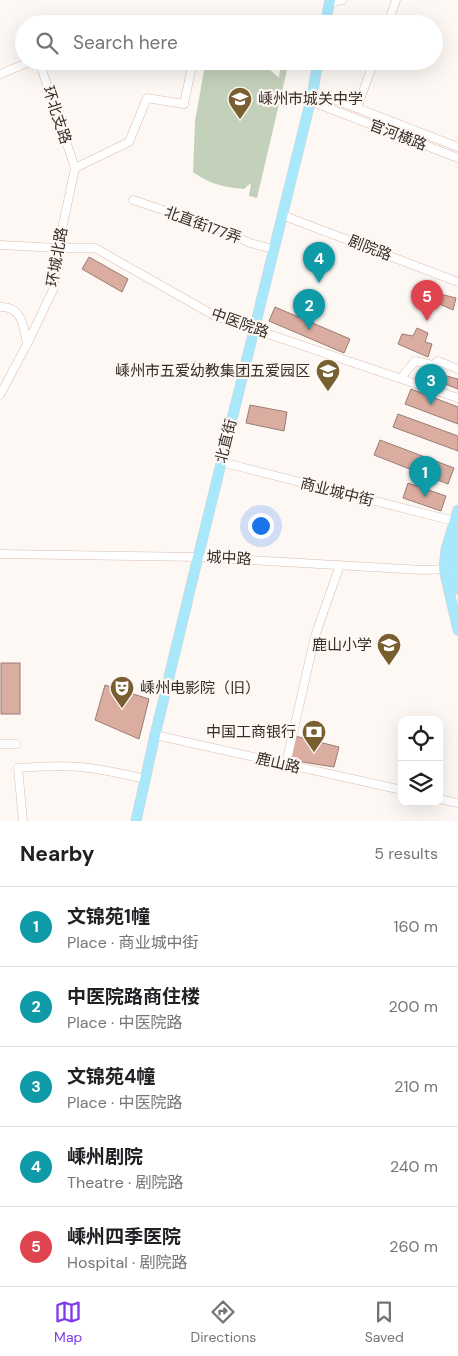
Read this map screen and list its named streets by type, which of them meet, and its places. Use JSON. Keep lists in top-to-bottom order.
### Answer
{
  "streets": {
    "main road": ["北直街"],
    "street": [
      "环北支路",
      "官河横路",
      "北直街177弄",
      "剧院路",
      "环城北路",
      "中医院路",
      "商业城中街",
      "城中路",
      "鹿山路"
    ]
  },
  "crossings": [
    ["环北支路", "环城北路"],
    ["官河横路", "北直街"],
    ["北直街177弄", "北直街"],
    ["剧院路", "北直街"],
    ["环城北路", "中医院路"],
    ["中医院路", "北直街"],
    ["北直街", "商业城中街"],
    ["北直街", "城中路"],
    ["北直街", "鹿山路"]
  ],
  "places": {
    "school or university": ["嵊州市城关中学", "嵊州市五爱幼教集团五爱园区", "鹿山小学"],
    "theatre": ["嵊州电影院（旧）"],
    "bank": ["中国工商银行"]
  },
  "page": {
    "search": "Search here",
    "pins": [
      "4",
      "5",
      "2",
      "3",
      "1"
    ],
    "heading": ["Nearby", "5 results"],
    "list": [
      {
        "mark": "1",
        "name": "文锦苑1幢",
        "note": "Place · 商业城中街",
        "value": "160 m"
      },
      {
        "mark": "2",
        "name": "中医院路商住楼",
        "note": "Place · 中医院路",
        "value": "200 m"
      },
      {
        "mark": "3",
        "name": "文锦苑4幢",
        "note": "Place · 中医院路",
        "value": "210 m"
      },
      {
        "mark": "4",
        "name": "嵊州剧院",
        "note": "Theatre · 剧院路",
        "value": "240 m"
      },
      {
        "mark": "5",
        "name": "嵊州四季医院",
        "note": "Hospital · 剧院路",
        "value": "260 m"
      }
    ],
    "nav": ["Map", "Directions", "Saved"]
  }
}
